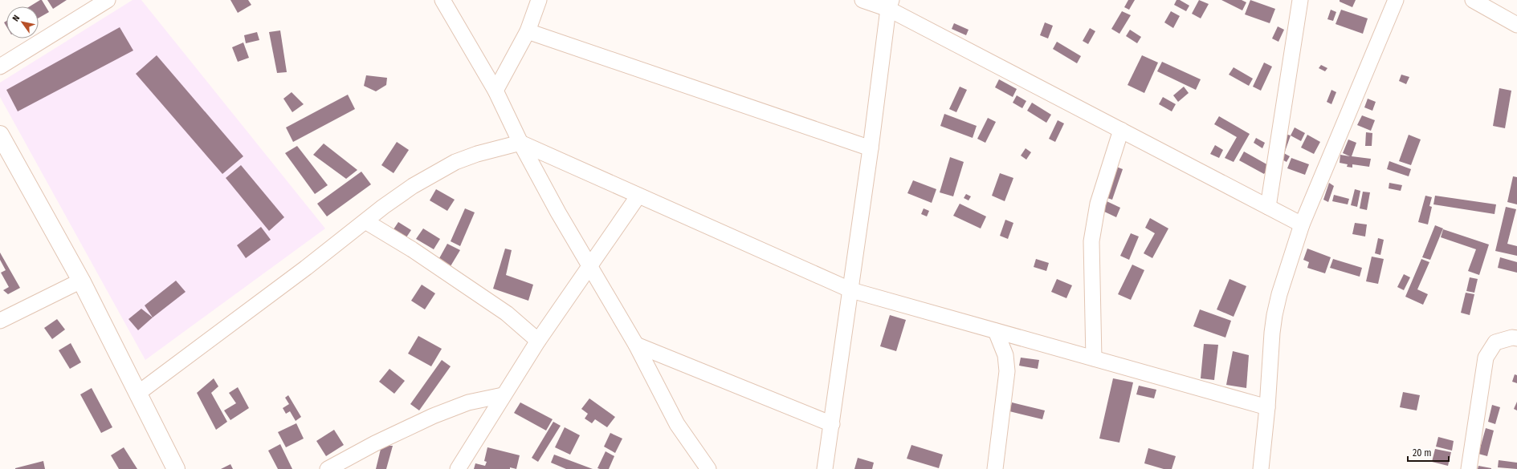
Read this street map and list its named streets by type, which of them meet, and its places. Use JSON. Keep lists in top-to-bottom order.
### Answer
{
  "scale_bar": "20 m",
  "north": "top left"
}
